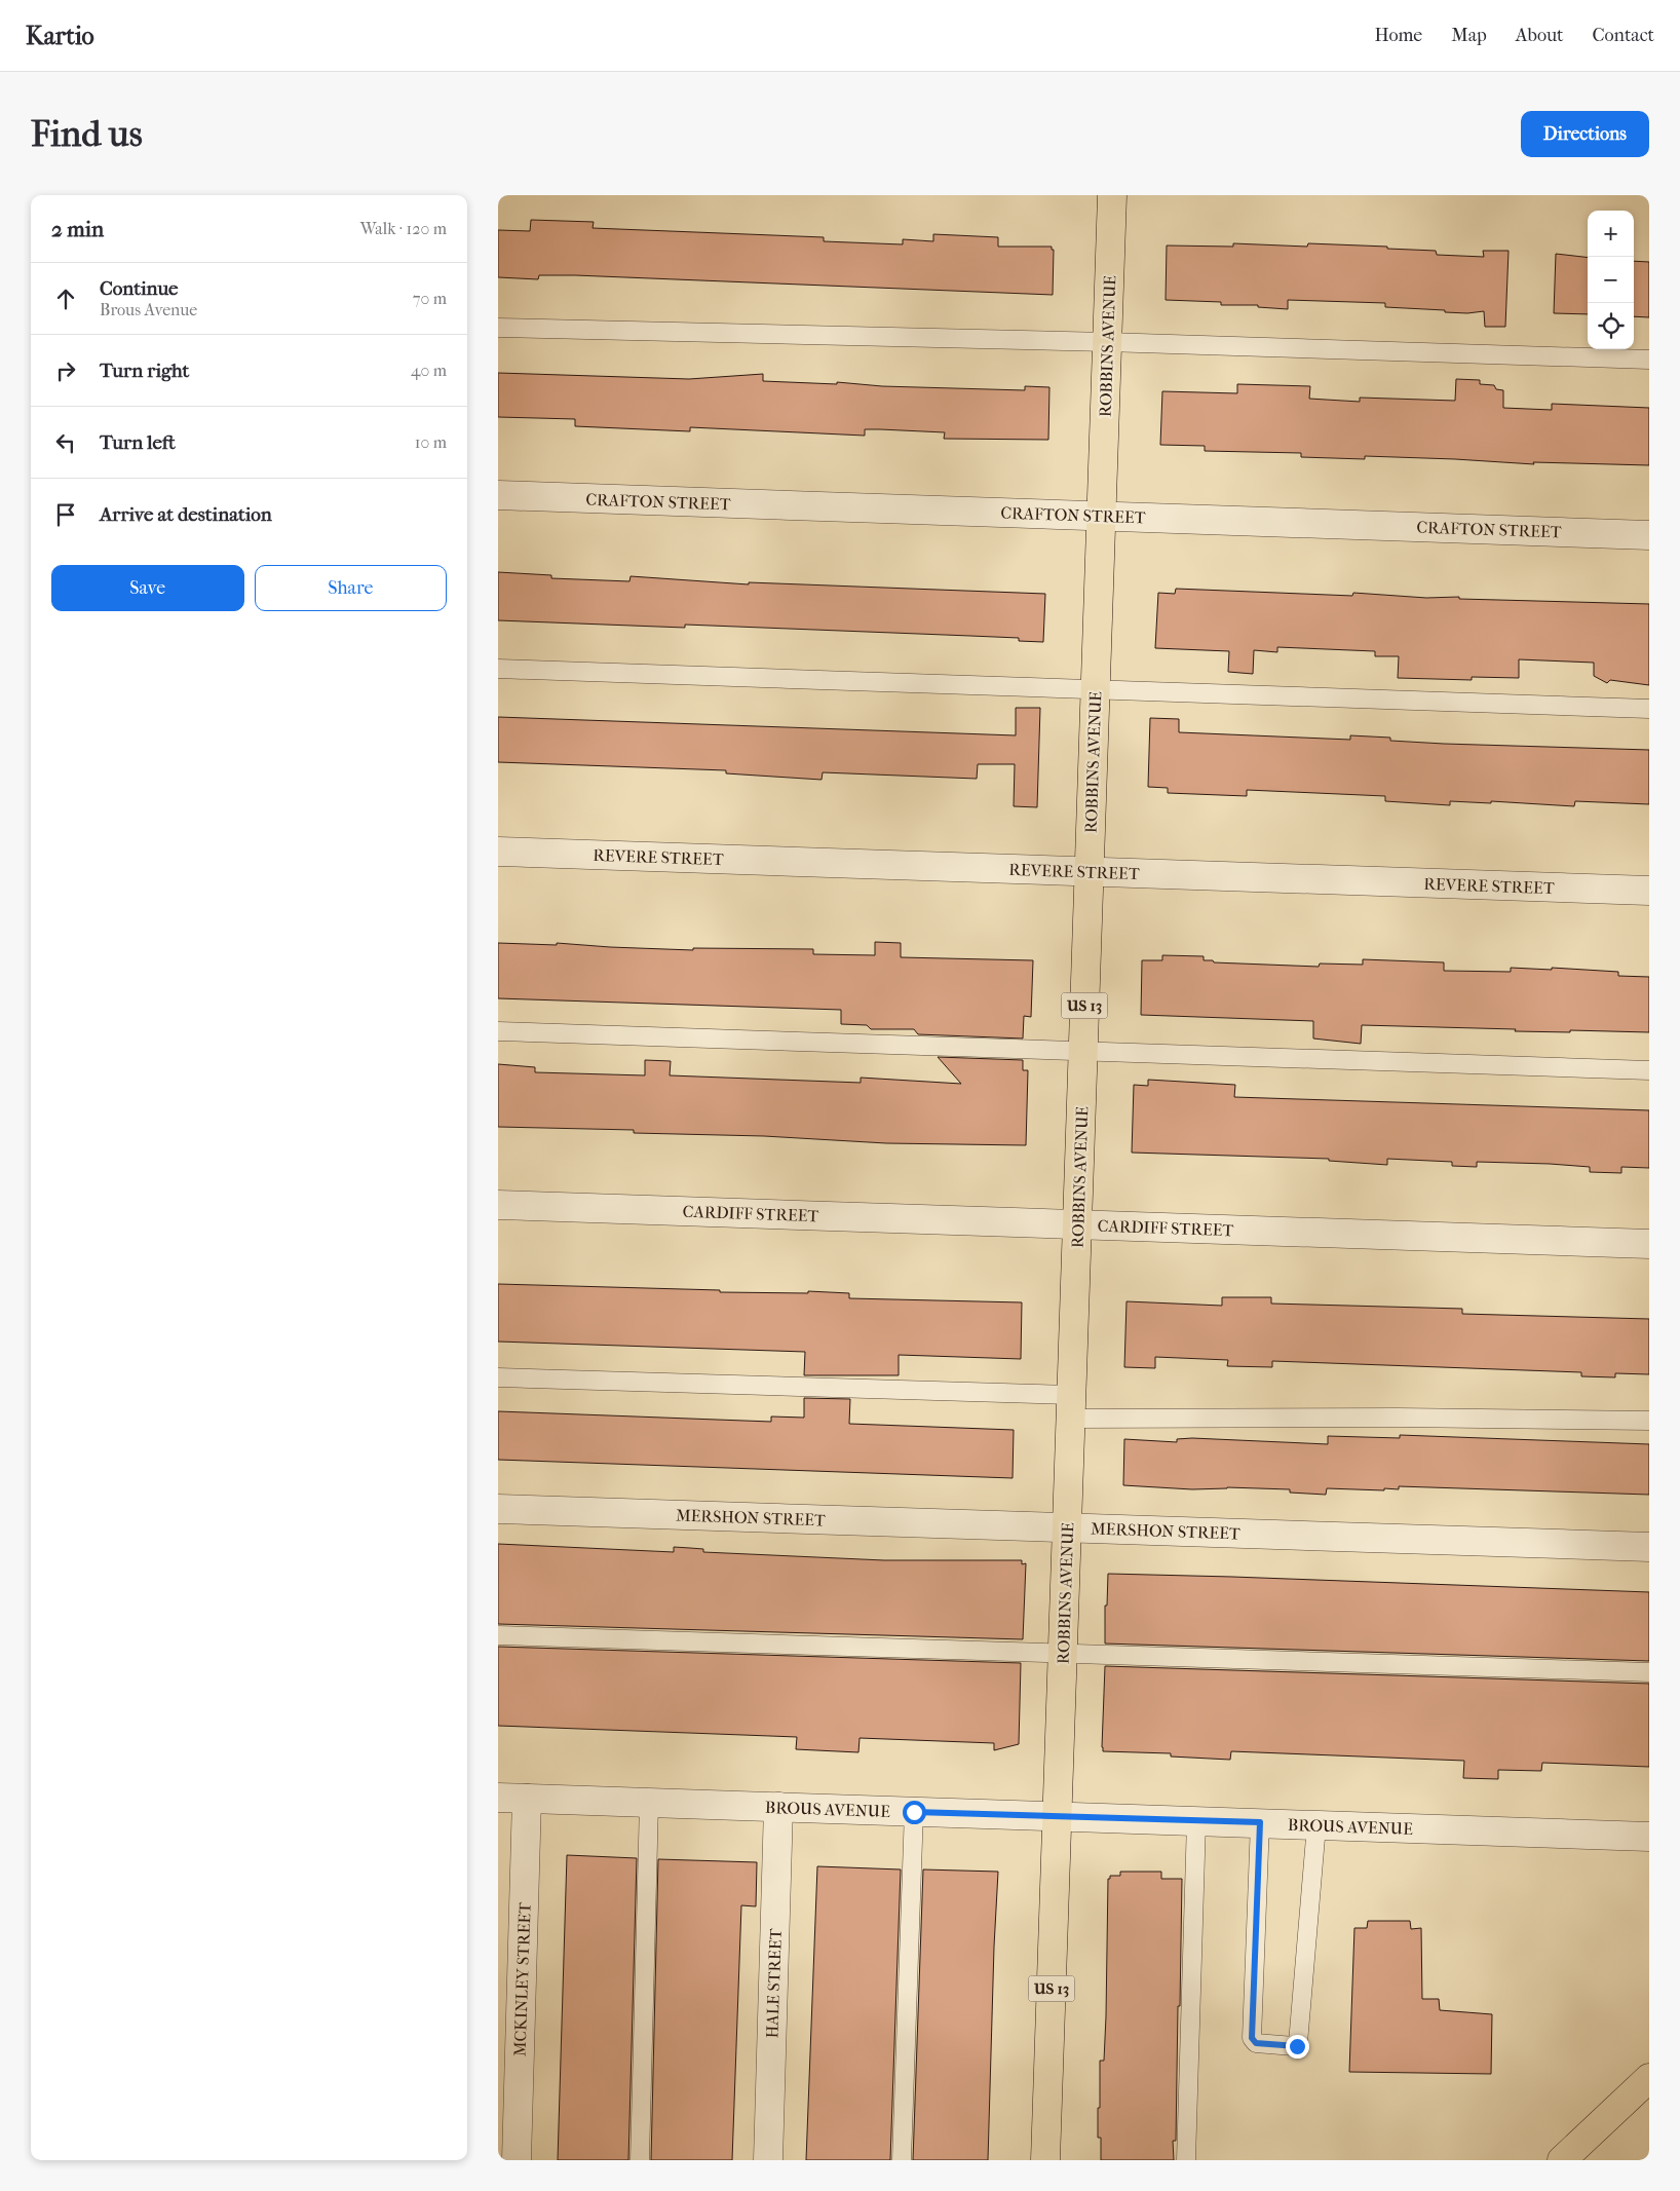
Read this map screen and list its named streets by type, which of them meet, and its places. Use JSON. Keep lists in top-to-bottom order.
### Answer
{
  "streets": {
    "main road": ["ROBBINS AVENUE", "US 13"],
    "street": [
      "CRAFTON STREET",
      "REVERE STREET",
      "CARDIFF STREET",
      "MERSHON STREET",
      "BROUS AVENUE",
      "MCKINLEY STREET",
      "HALE STREET"
    ]
  },
  "crossings": [
    ["ROBBINS AVENUE", "CRAFTON STREET"],
    ["ROBBINS AVENUE", "REVERE STREET"],
    ["ROBBINS AVENUE", "CARDIFF STREET"],
    ["ROBBINS AVENUE", "MERSHON STREET"],
    ["ROBBINS AVENUE", "BROUS AVENUE"],
    ["BROUS AVENUE", "MCKINLEY STREET"],
    ["BROUS AVENUE", "HALE STREET"]
  ],
  "page": {
    "header": "Kartio",
    "nav": [
      "Home",
      "Map",
      "About",
      "Contact"
    ],
    "buttons": [
      "Directions",
      ["Save", "Share"]
    ],
    "title": "Find us",
    "heading": ["2 min", "Walk · 120 m"],
    "map_buttons": ["+", "−"],
    "list": [
      ["Continue", "Brous Avenue", "70 m"],
      ["Turn right", "40 m"],
      ["Turn left", "10 m"],
      "Arrive at destination"
    ]
  }
}
